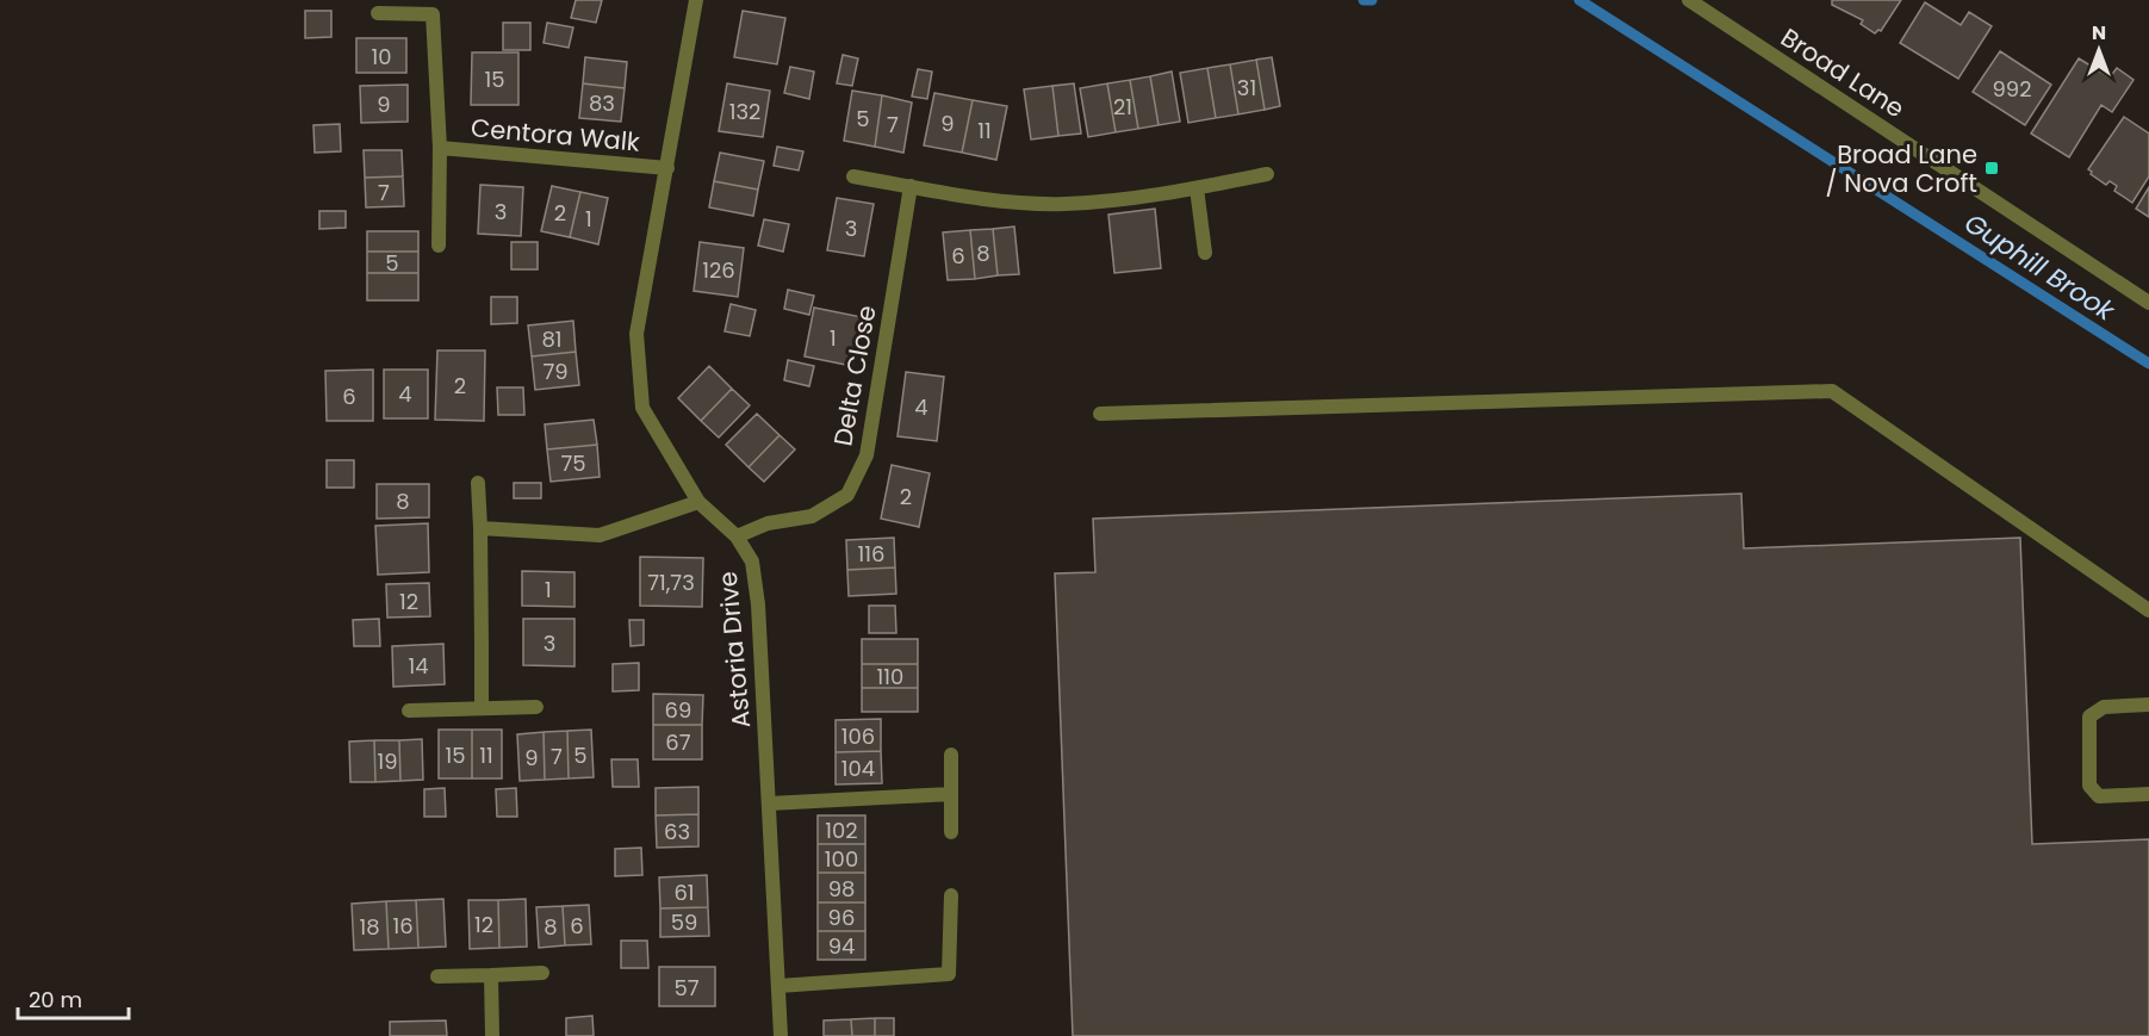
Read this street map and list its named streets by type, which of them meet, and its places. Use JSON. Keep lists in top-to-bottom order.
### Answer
{
  "streets": {
    "street": [
      "Broad Lane",
      "Centora Walk",
      "Delta Close",
      "Astoria Drive"
    ]
  },
  "crossings": [
    ["Centora Walk", "Astoria Drive"],
    ["Delta Close", "Astoria Drive"]
  ],
  "water": ["Guphill Brook"],
  "places": {
    "transit": ["Broad Lane / Nova Croft"]
  },
  "house_numbers": [
    "10",
    "15",
    "31",
    "992",
    "83",
    "9",
    "21",
    "132",
    "5",
    "9",
    "7",
    "11",
    "7",
    "3",
    "2",
    "1",
    "3",
    "8",
    "6",
    "5",
    "126",
    "1",
    "81",
    "79",
    "2",
    "4",
    "6",
    "4",
    "75",
    "2",
    "8",
    "116",
    "71,73",
    "1",
    "12",
    "3",
    "14",
    "110",
    "69",
    "106",
    "67",
    "15",
    "11",
    "5",
    "7",
    "9",
    "19",
    "104",
    "102",
    "63",
    "100",
    "98",
    "61",
    "96",
    "59",
    "12",
    "16",
    "6",
    "18",
    "8",
    "94",
    "57"
  ],
  "scale_bar": "20 m",
  "north": "top"
}
